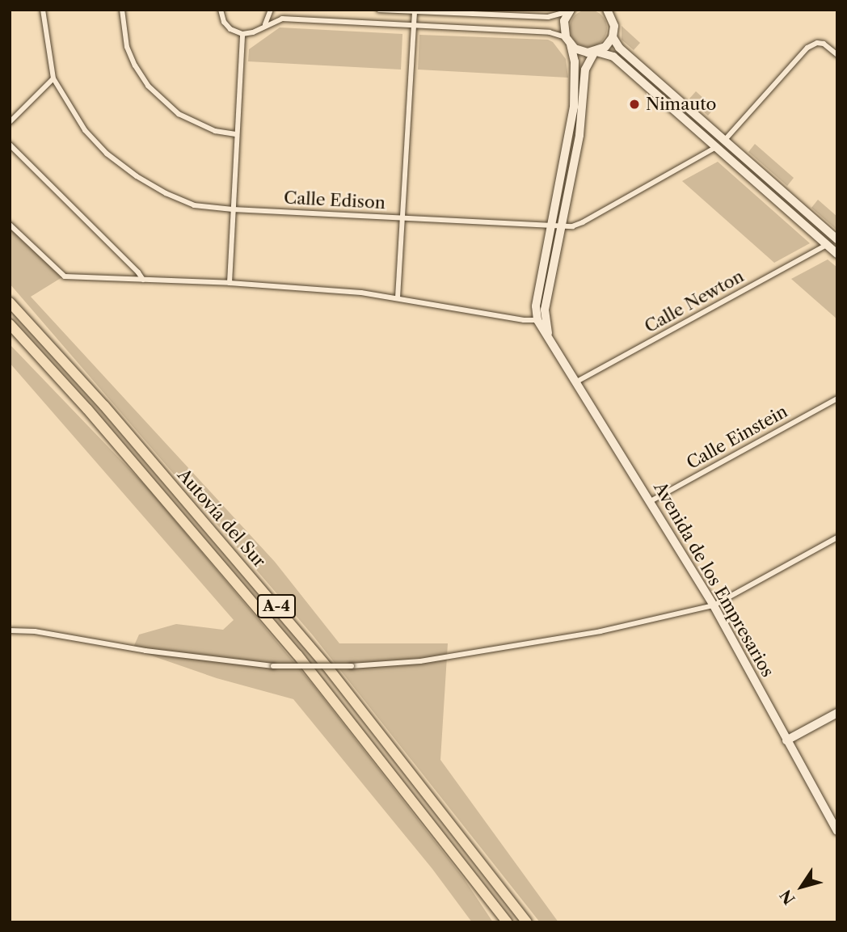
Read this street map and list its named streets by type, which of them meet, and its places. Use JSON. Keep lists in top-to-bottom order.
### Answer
{
  "streets": {
    "highway": ["Autovía del Sur", "A-4"],
    "street": [
      "Calle Edison",
      "Calle Newton",
      "Calle Einstein",
      "Avenida de los Empresarios"
    ]
  },
  "crossings": [
    ["Calle Edison", "Avenida de los Empresarios"],
    ["Calle Newton", "Avenida de los Empresarios"],
    ["Calle Einstein", "Avenida de los Empresarios"]
  ],
  "places": ["Nimauto"],
  "north": "bottom left"
}
